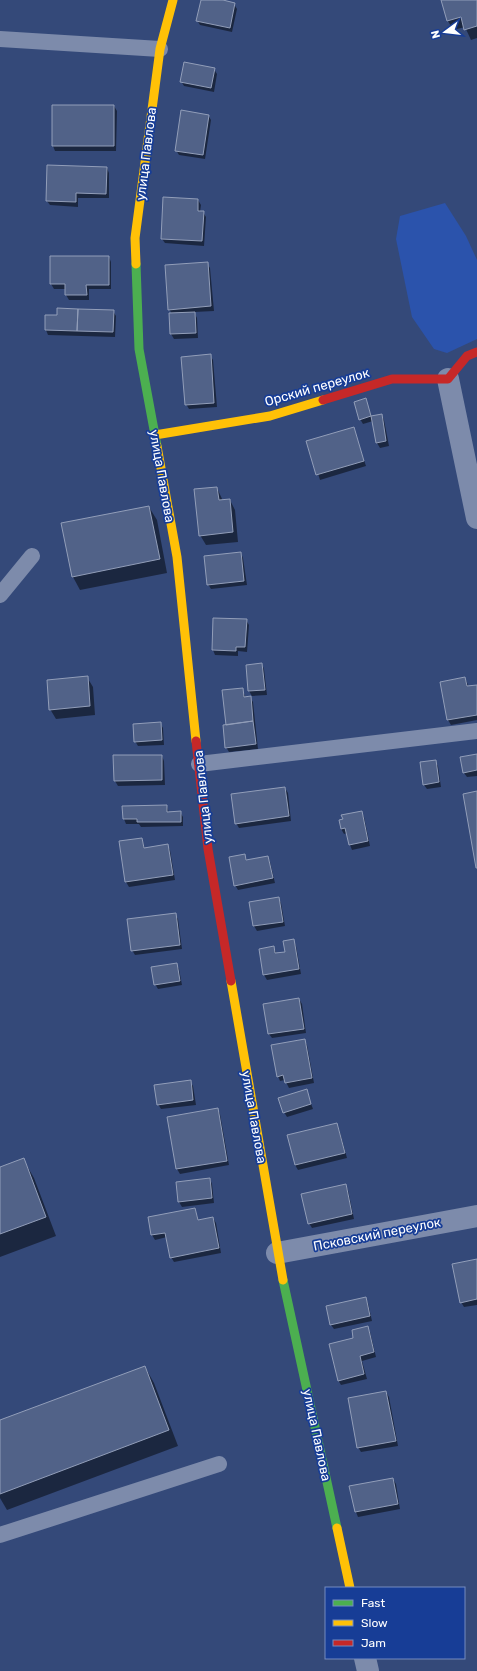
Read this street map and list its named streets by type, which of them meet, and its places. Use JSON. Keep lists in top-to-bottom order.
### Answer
{
  "streets": {
    "street": ["улица Павлова", "Орский переулок", "Псковский переулок"]
  },
  "crossings": [
    ["улица Павлова", "Орский переулок"],
    ["улица Павлова", "Псковский переулок"]
  ],
  "legend": ["Fast", "Slow", "Jam"],
  "north": "left"
}
